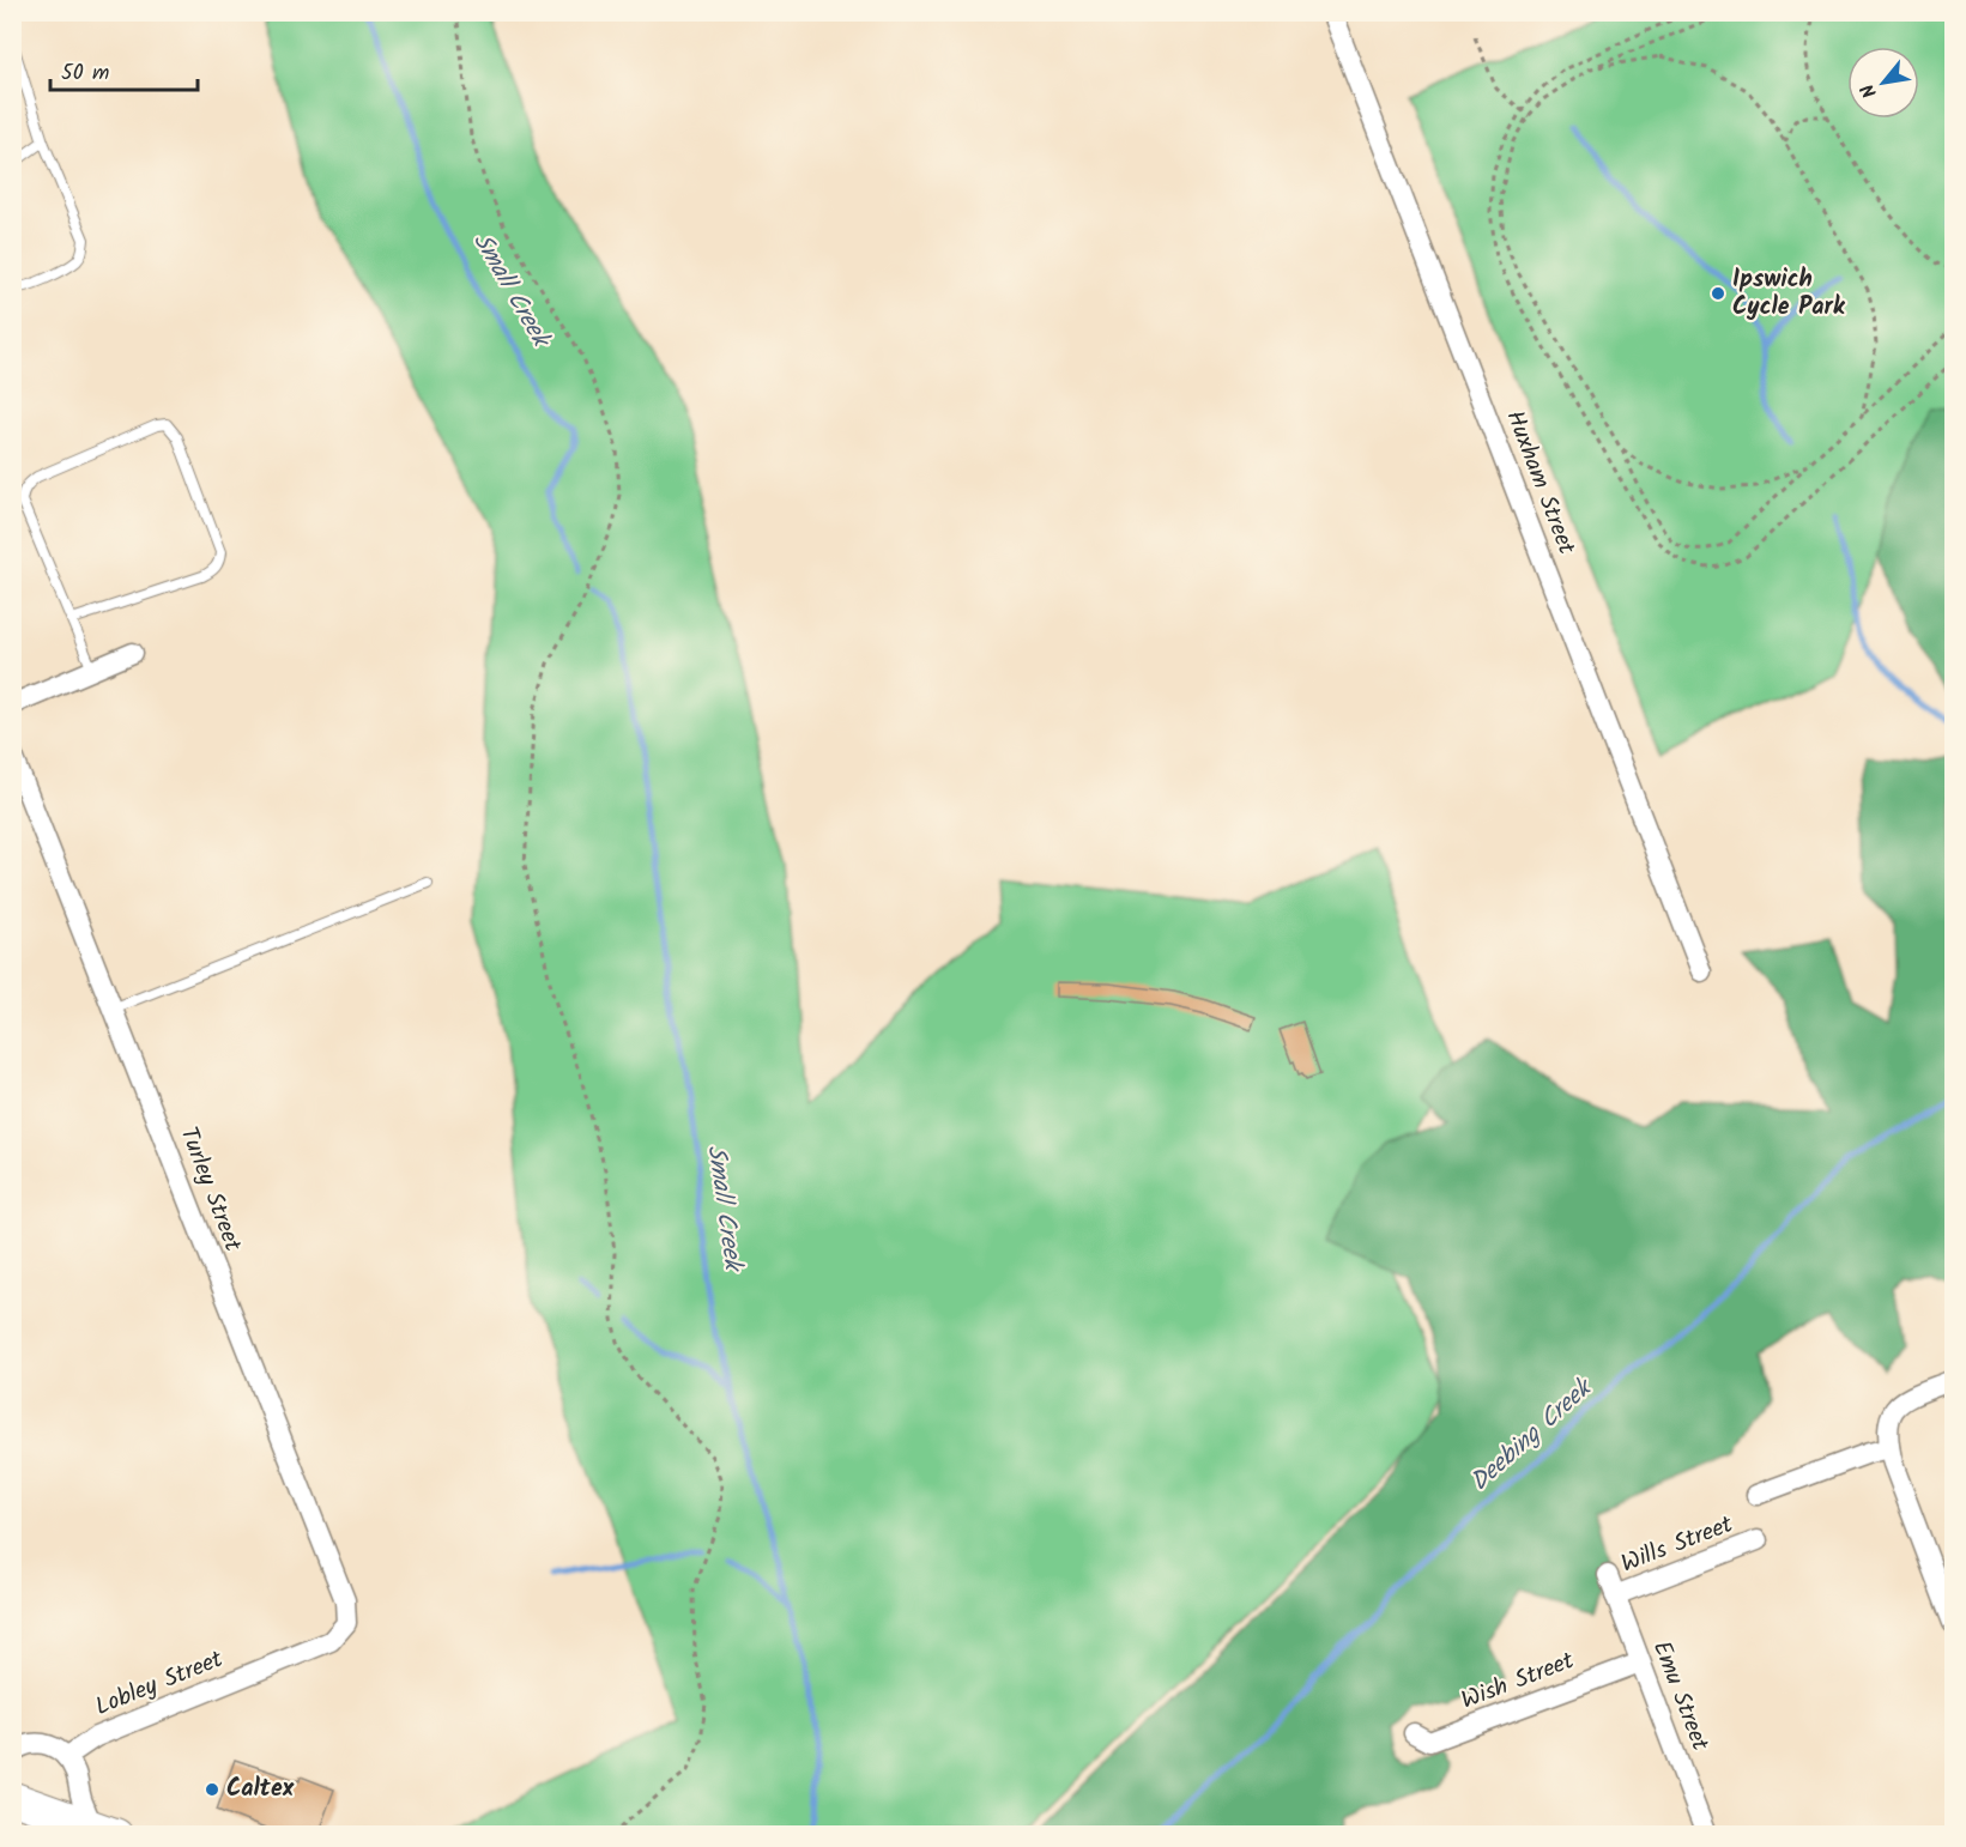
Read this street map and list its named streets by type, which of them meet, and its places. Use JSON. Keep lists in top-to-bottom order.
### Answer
{
  "streets": {
    "street": [
      "Huxham Street",
      "Turley Street",
      "Wills Street",
      "Wish Street",
      "Lobley Street",
      "Emu Street"
    ]
  },
  "crossings": [
    ["Turley Street", "Lobley Street"],
    ["Wills Street", "Emu Street"],
    ["Wish Street", "Emu Street"]
  ],
  "water": ["Small Creek", "Deebing Creek"],
  "places": ["Ipswich Cycle Park", "Caltex"],
  "scale_bar": "50 m",
  "north": "bottom left"
}
